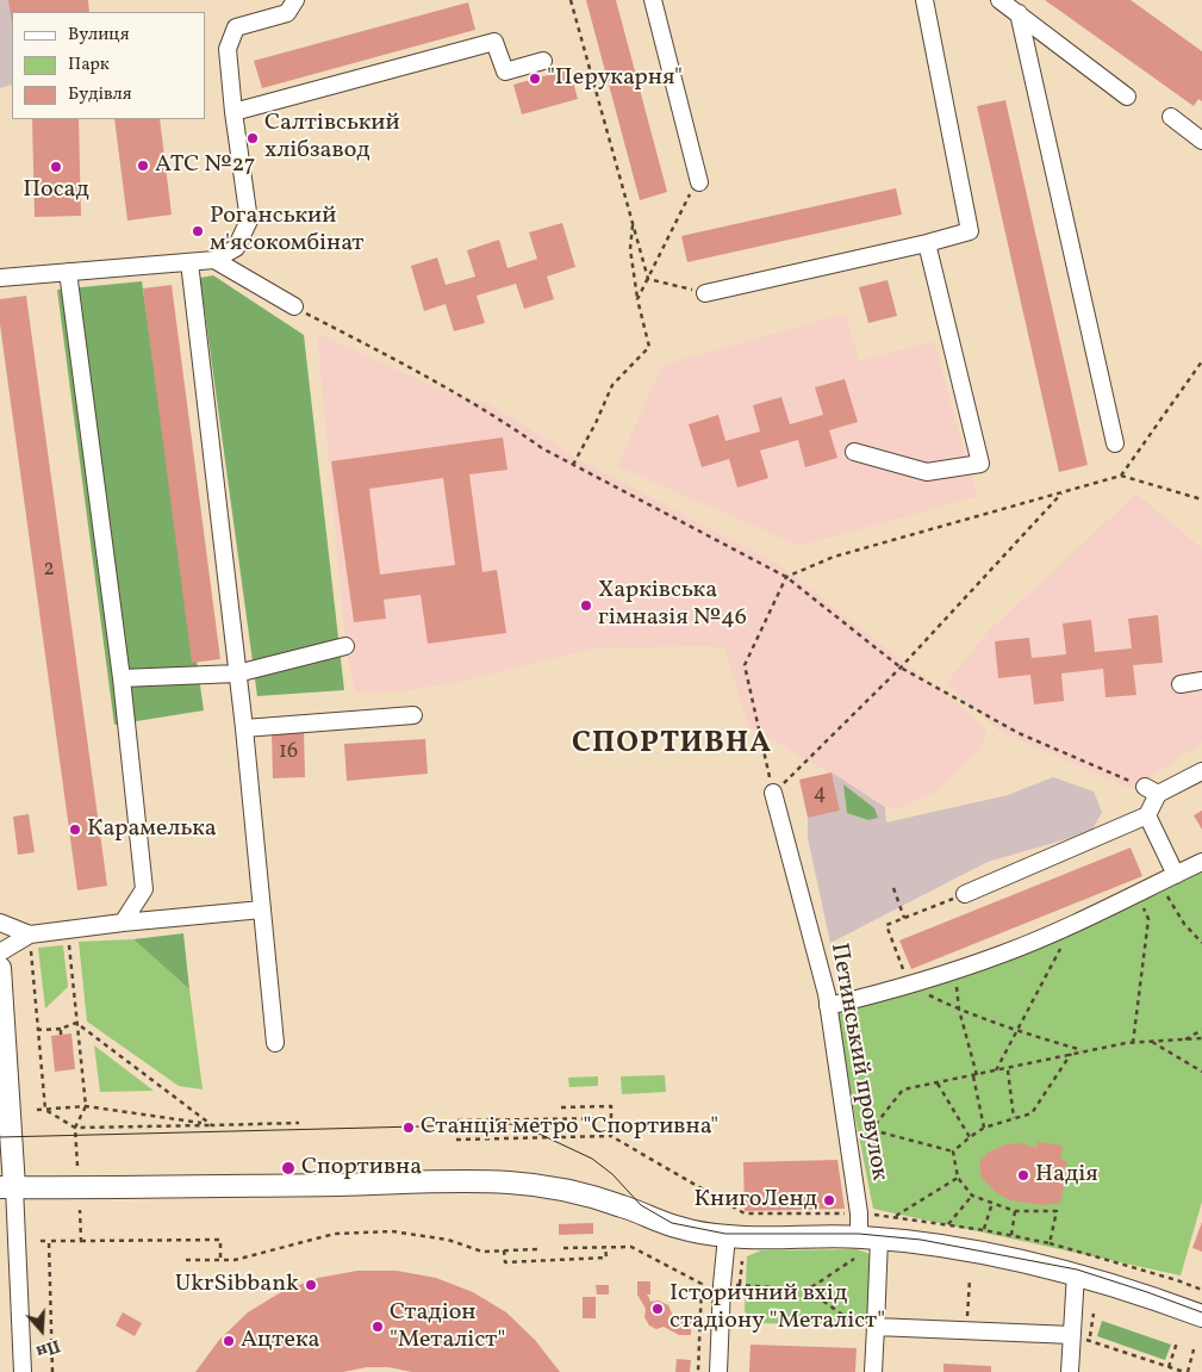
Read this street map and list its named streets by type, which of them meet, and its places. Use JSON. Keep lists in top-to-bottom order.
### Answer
{
  "streets": {
    "street": ["Петинський провулок"]
  },
  "districts": ["СПОРТИВНА"],
  "places": [
    "\"Перукарня\"",
    "Салтівський хлібзавод",
    "АТС №27",
    "Посад",
    "Роганський м'ясокомбінат",
    "Харківська гімназія №46",
    "Карамелька",
    "Станція метро \"Спортивна\"",
    "Спортивна",
    "Надія",
    "КнигоЛенд",
    "UkrSibbank",
    "Історичний вхід стадіону \"Металіст\"",
    "Стадіон \"Металіст\"",
    "Ацтека"
  ],
  "house_numbers": ["2", "16", "4"],
  "legend": ["Вулиця", "Парк", "Будівля"],
  "north": "bottom"
}
